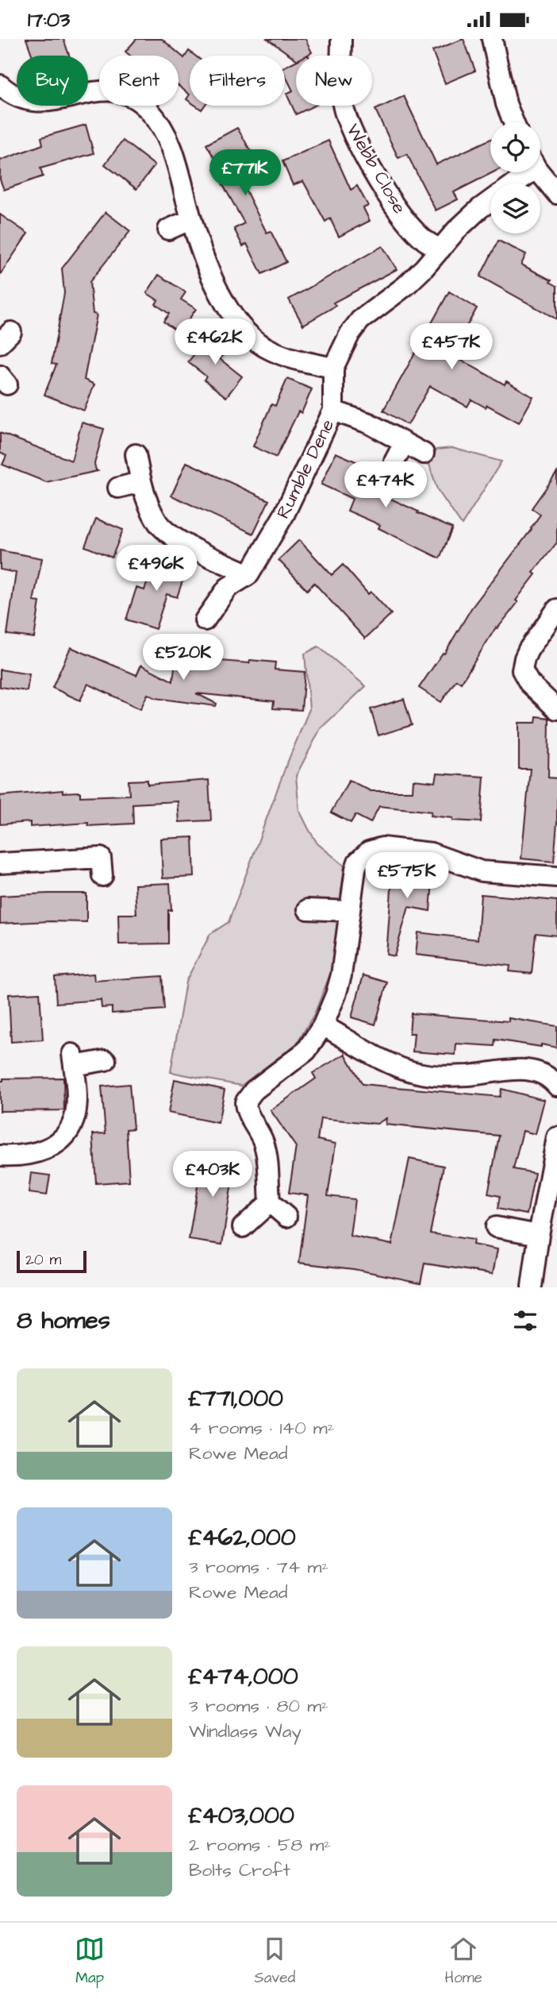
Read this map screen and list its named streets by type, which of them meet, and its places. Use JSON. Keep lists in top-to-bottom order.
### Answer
{
  "streets": {
    "street": ["Webb Close", "Rumble Dene"]
  },
  "crossings": [
    ["Webb Close", "Rumble Dene"]
  ],
  "scale_bar": "20 m",
  "page": {
    "status": "17:03",
    "chip": [
      "Buy",
      "Rent",
      "Filters",
      "New"
    ],
    "price": [
      "£771K",
      "£462K",
      "£457K",
      "£474K",
      "£496K",
      "£520K",
      "£575K",
      "£403K"
    ],
    "scale": "20 m",
    "heading": "8 homes",
    "list": [
      {
        "name": "£771,000",
        "note": "4 rooms · 140 m² · Rowe Mead"
      },
      {
        "name": "£462,000",
        "note": "3 rooms · 74 m² · Rowe Mead"
      },
      {
        "name": "£474,000",
        "note": "3 rooms · 80 m² · Windlass Way"
      },
      {
        "name": "£403,000",
        "note": "2 rooms · 58 m² · Bolts Croft"
      }
    ],
    "tabs": ["Map", "Saved", "Home"]
  }
}
